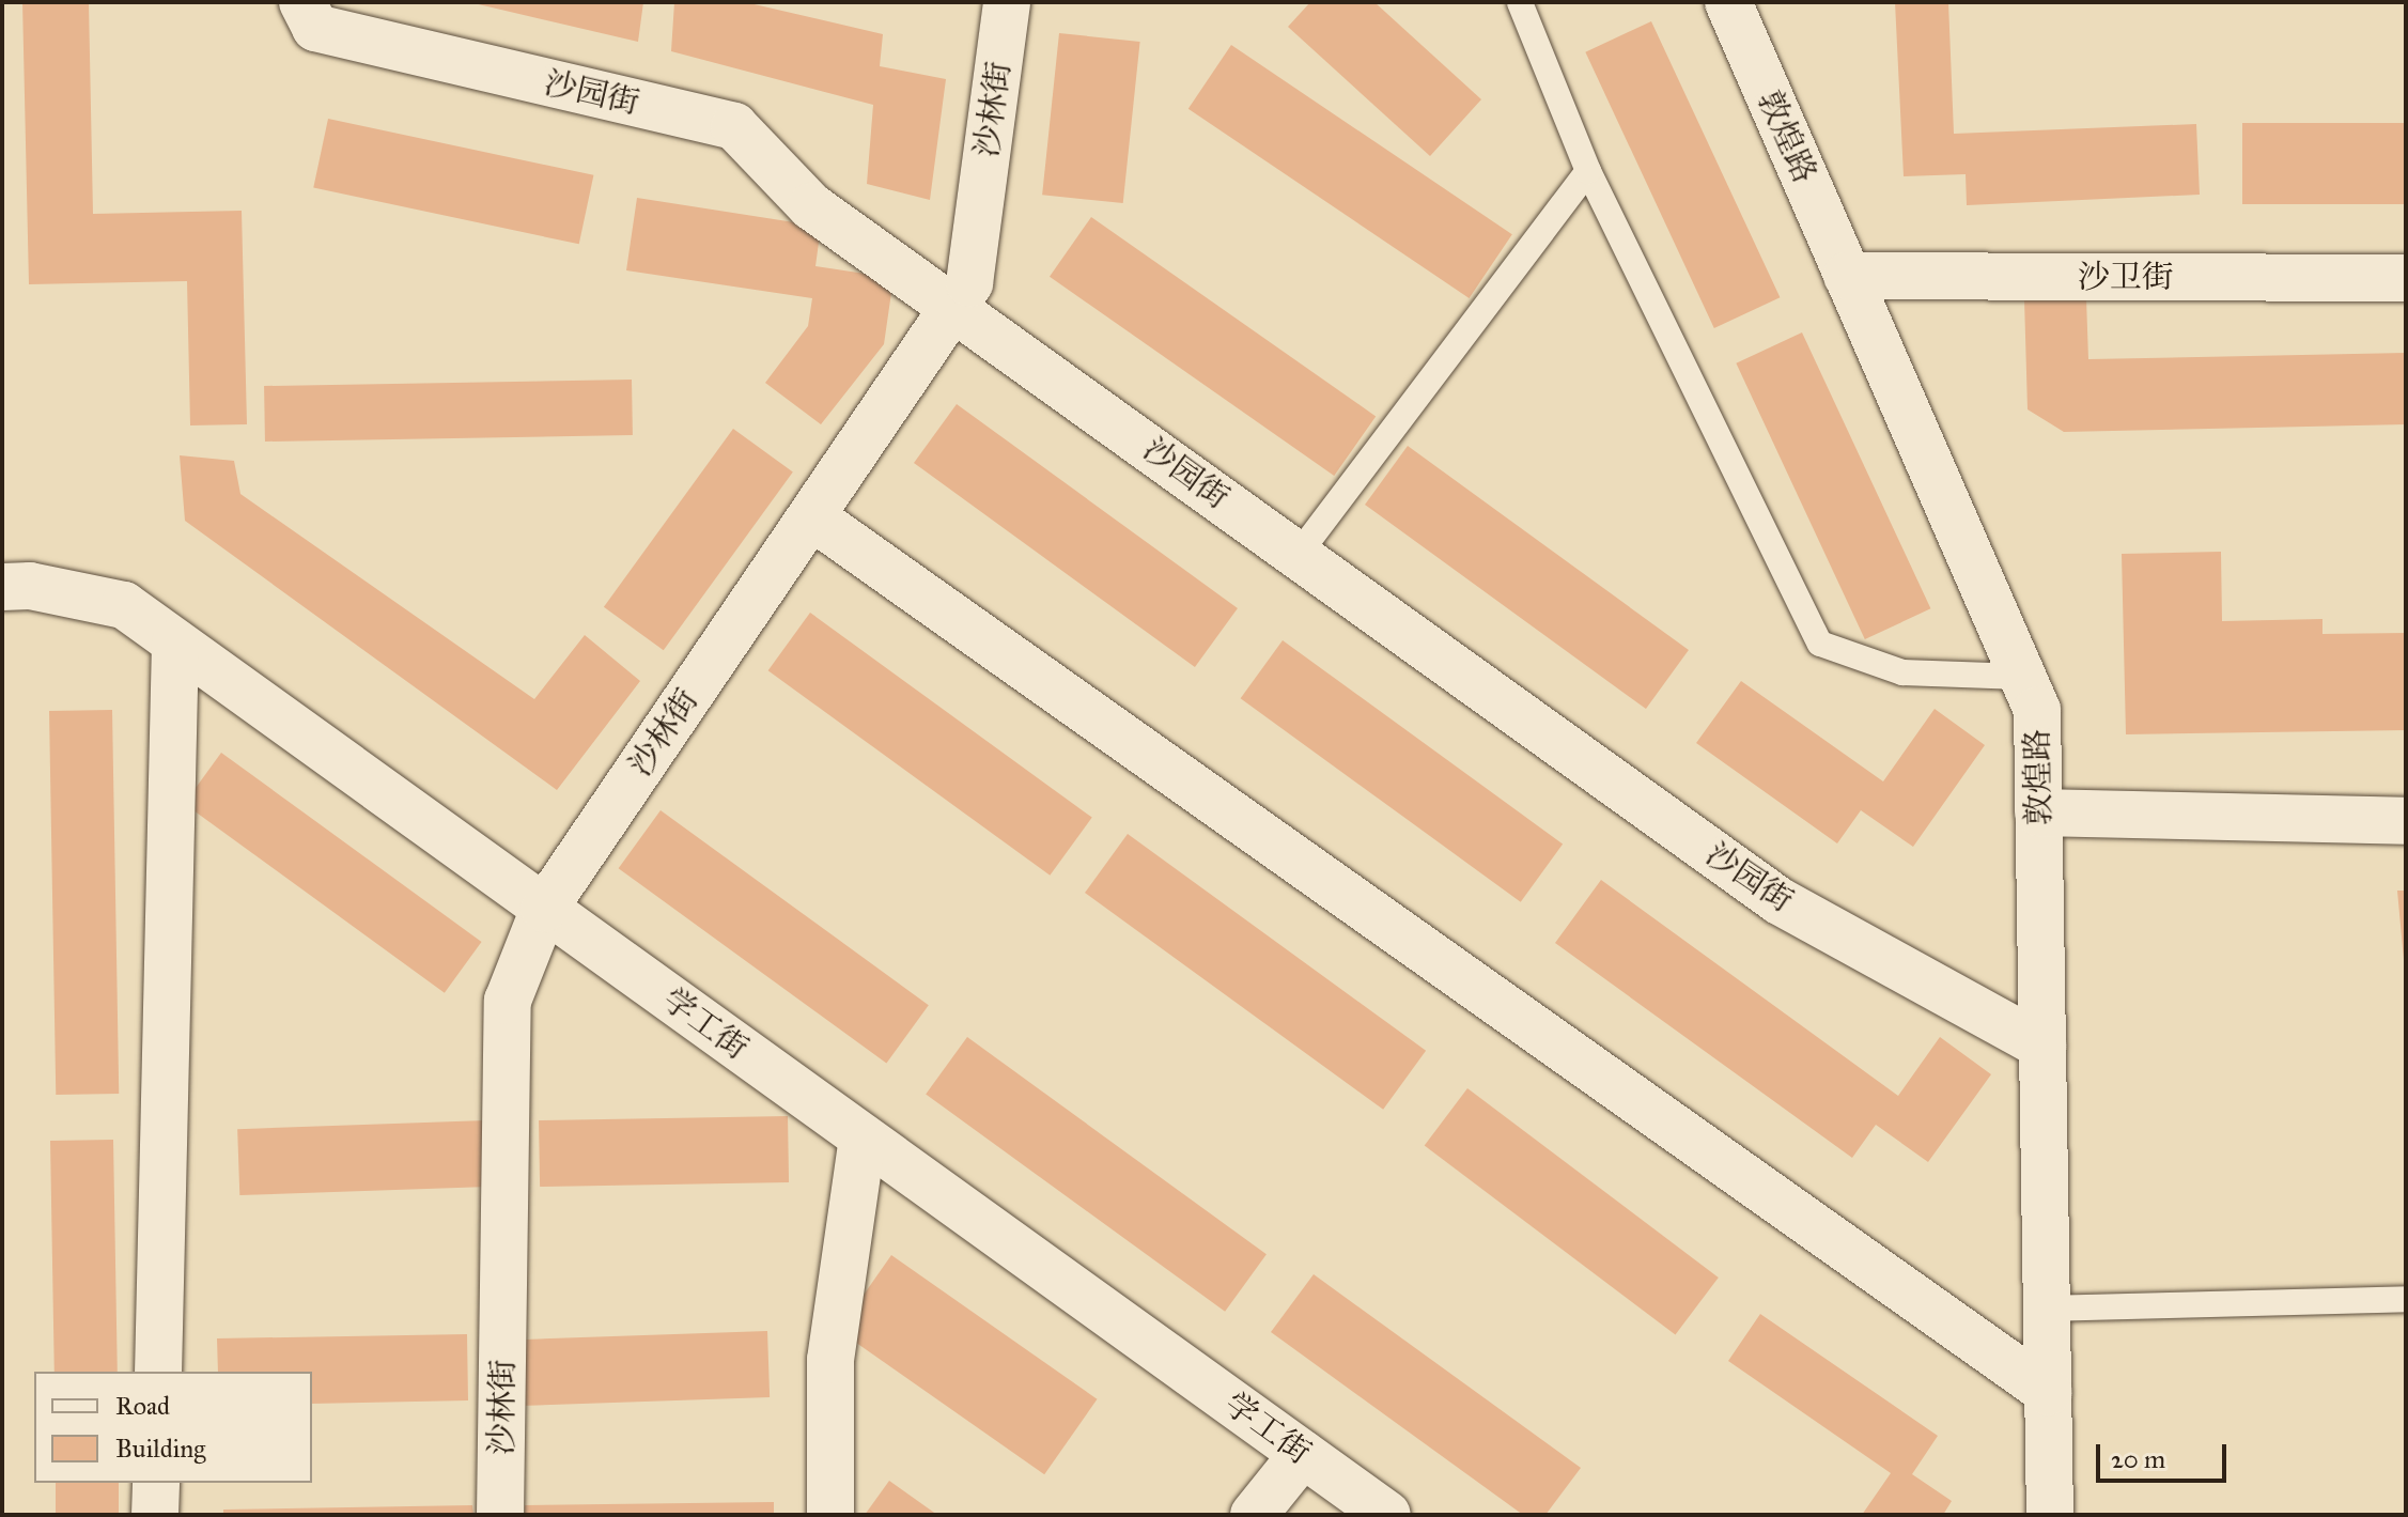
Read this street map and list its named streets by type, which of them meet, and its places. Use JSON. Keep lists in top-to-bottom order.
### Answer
{
  "streets": {
    "street": [
      "沙园街",
      "沙林街",
      "敦煌路",
      "沙卫街",
      "学工街"
    ]
  },
  "crossings": [
    ["沙园街", "沙林街"],
    ["沙园街", "敦煌路"],
    ["沙林街", "学工街"],
    ["敦煌路", "沙卫街"]
  ],
  "legend": ["Road", "Building"],
  "scale_bar": "20 m"
}
